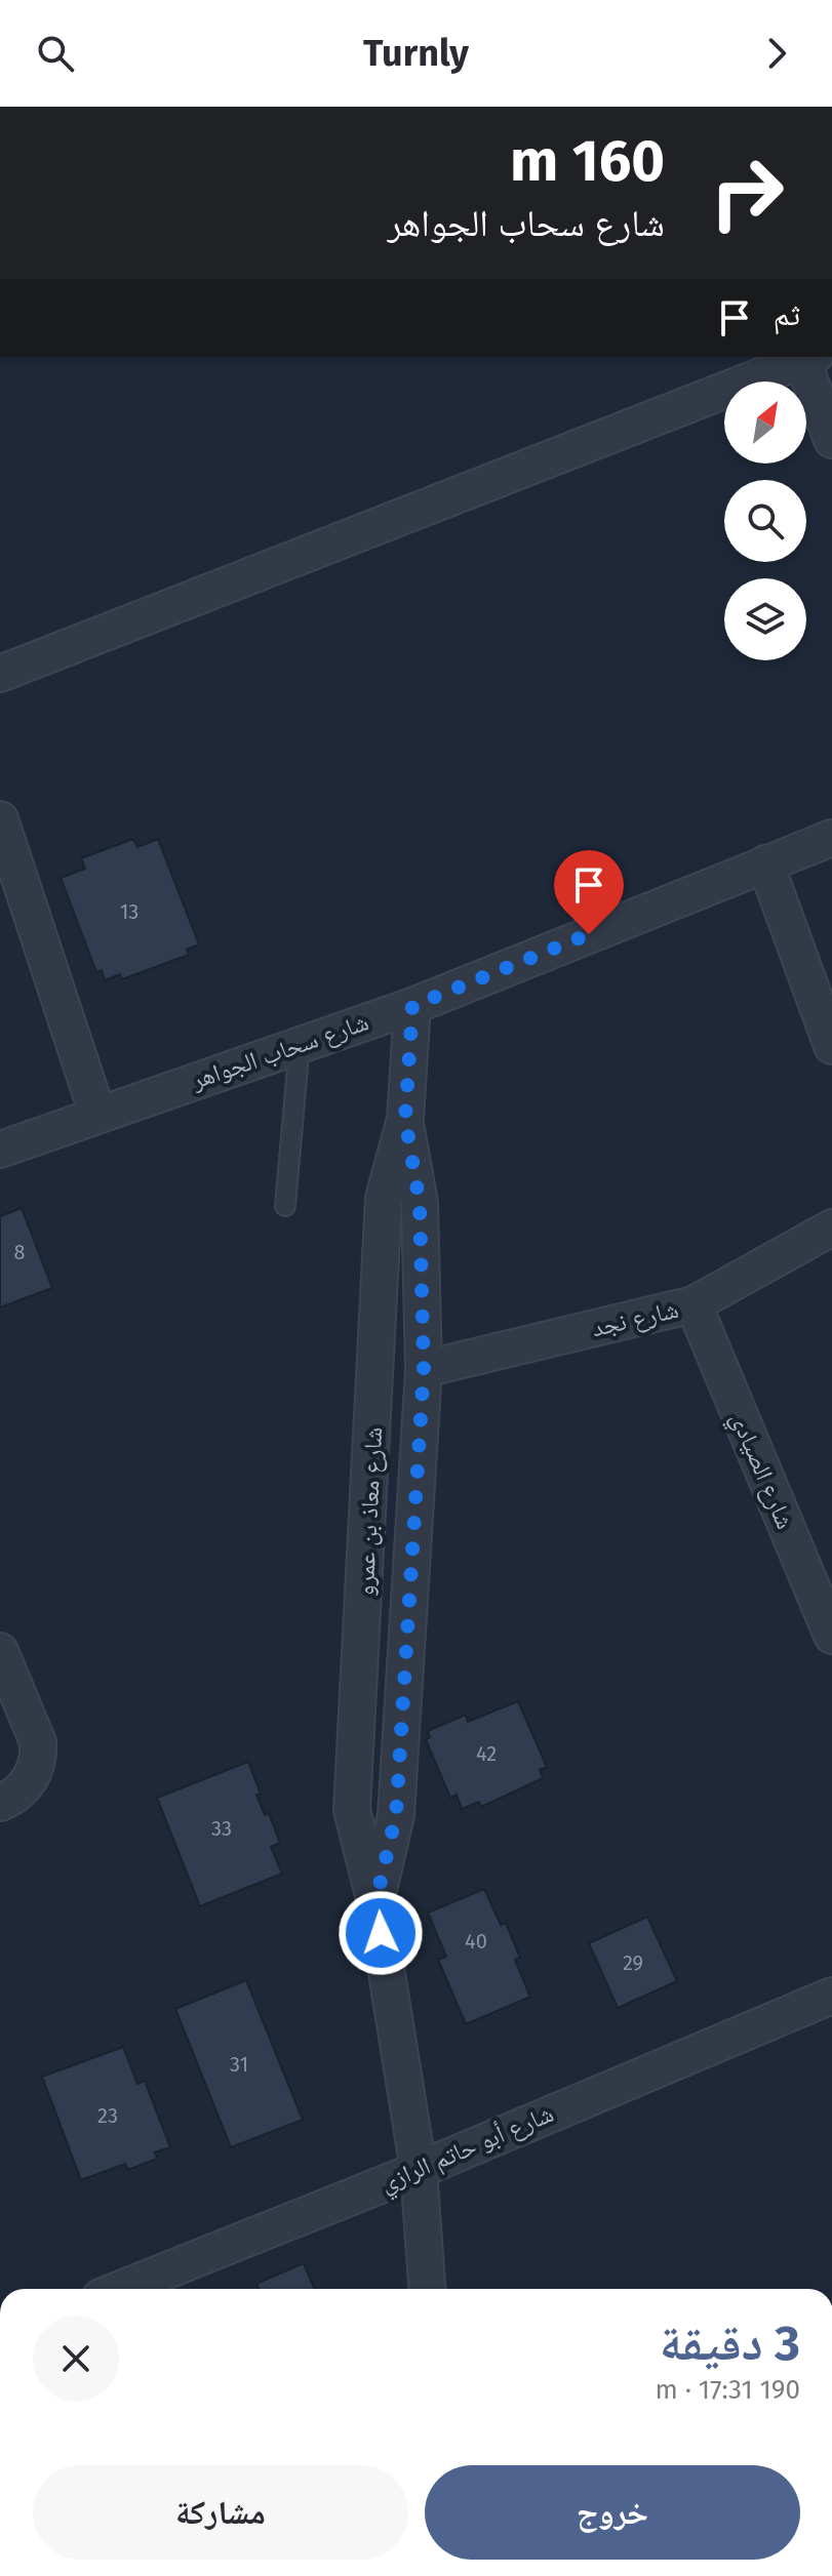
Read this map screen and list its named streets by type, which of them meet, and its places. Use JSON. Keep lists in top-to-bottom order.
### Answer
{
  "streets": {
    "street": [
      "شارع سحاب الجواهر",
      "شارع نجد",
      "شارع الصيادي",
      "شارع معاذ بن عمرو",
      "شارع أبو حاتم الرازي"
    ]
  },
  "crossings": [
    ["شارع سحاب الجواهر", "شارع معاذ بن عمرو"],
    ["شارع نجد", "شارع الصيادي"],
    ["شارع نجد", "شارع معاذ بن عمرو"],
    ["شارع معاذ بن عمرو", "شارع أبو حاتم الرازي"]
  ],
  "house_numbers": [
    "13",
    "8",
    "42",
    "33",
    "40",
    "29",
    "31",
    "23"
  ],
  "north": "top right",
  "page": {
    "header": "Turnly",
    "turn": ["160 m", "شارع سحاب الجواهر"],
    "then": "ثم",
    "heading": ["3 دقيقة", "190 m · 17:31"],
    "buttons": ["خروج", "مشاركة"]
  }
}
